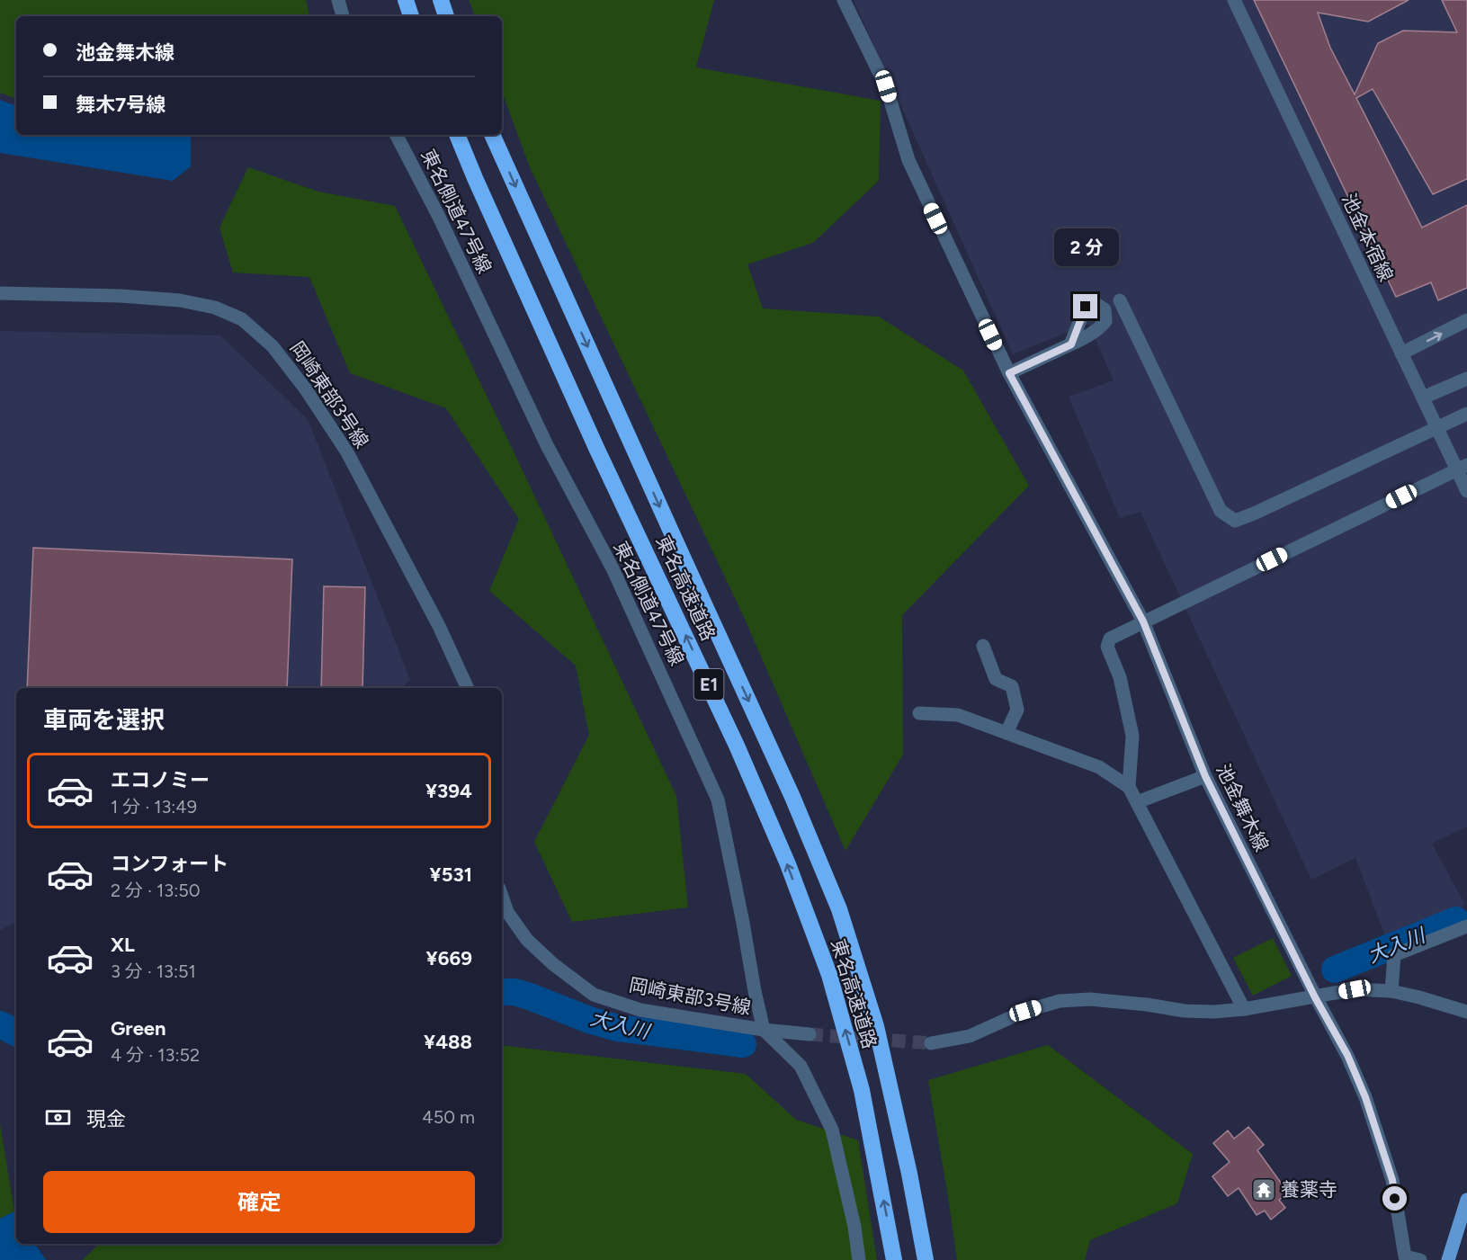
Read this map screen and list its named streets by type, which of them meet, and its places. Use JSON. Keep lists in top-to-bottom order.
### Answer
{
  "streets": {
    "highway": ["東名高速道路", "E1"],
    "street": [
      "東名側道47号線",
      "池金本宿線",
      "岡崎東部3号線",
      "池金舞木線"
    ]
  },
  "crossings": [
    ["東名側道47号線", "岡崎東部3号線"]
  ],
  "water": ["大入川"],
  "places": {
    "temple": ["養薬寺"]
  },
  "page": {
    "banner": ["池金舞木線", "舞木7号線"],
    "bubble": "2 分",
    "heading": "車両を選択",
    "list": [
      {
        "name": "エコノミー",
        "note": "1 分 · 13:49",
        "value": "¥394"
      },
      {
        "name": "コンフォート",
        "note": "2 分 · 13:50",
        "value": "¥531"
      },
      {
        "name": "XL",
        "note": "3 分 · 13:51",
        "value": "¥669"
      },
      {
        "name": "Green",
        "note": "4 分 · 13:52",
        "value": "¥488"
      }
    ],
    "pay": ["現金", "450 m"],
    "buttons": "確定"
  }
}
